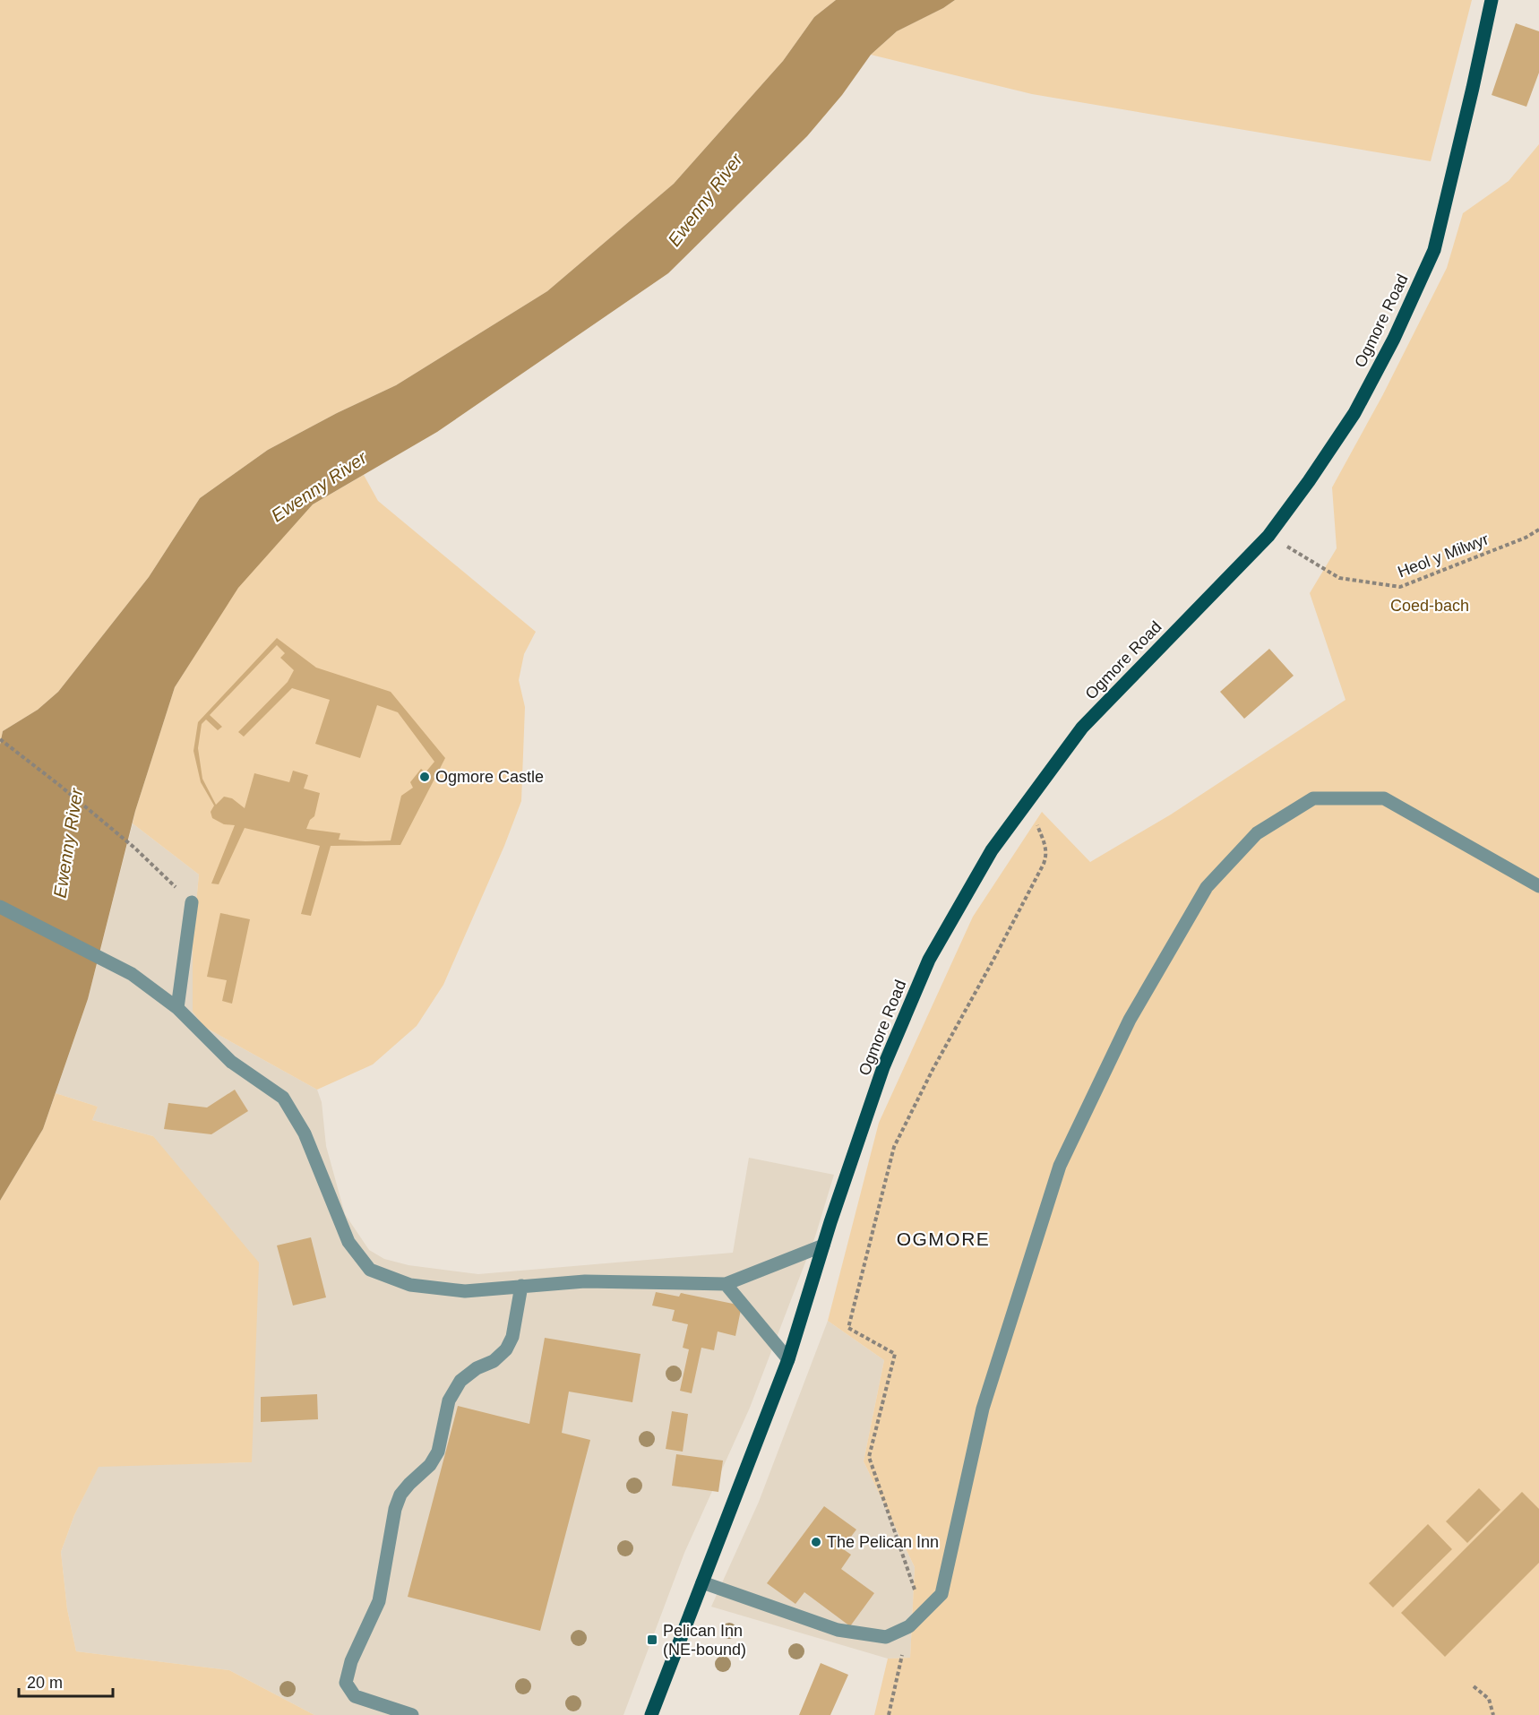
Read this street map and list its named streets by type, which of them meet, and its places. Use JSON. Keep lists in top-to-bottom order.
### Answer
{
  "streets": {
    "main road": ["Ogmore Road"],
    "path": ["Heol y Milwyr"]
  },
  "crossings": [
    ["Ogmore Road", "Heol y Milwyr"]
  ],
  "districts": ["OGMORE"],
  "water": ["Ewenny River"],
  "parks": ["Coed-bach"],
  "places": {
    "other": ["Ogmore Castle", "The Pelican Inn"],
    "transit": ["Pelican Inn (NE-bound)"]
  },
  "scale_bar": "20 m"
}
